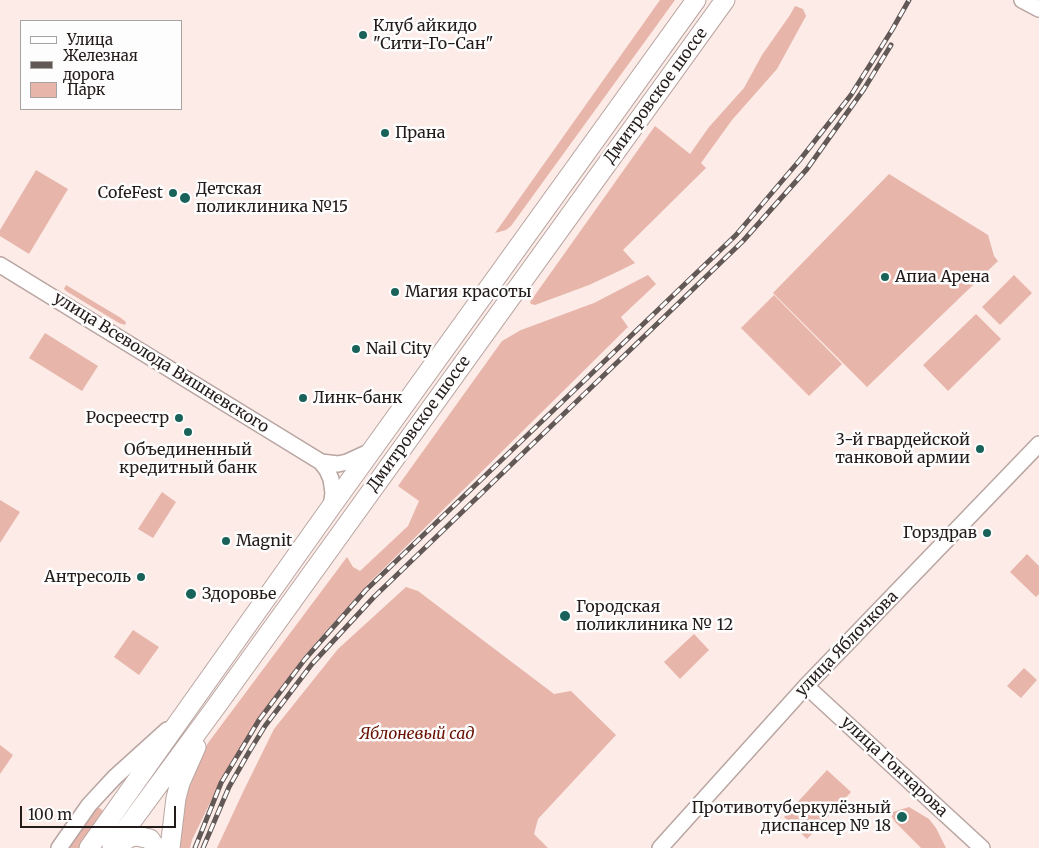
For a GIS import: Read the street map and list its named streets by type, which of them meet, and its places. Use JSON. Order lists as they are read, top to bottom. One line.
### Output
{"streets":{"main road":["Дмитровское шоссе"],"street":["улица Всеволода Вишневского","улица Яблочкова","улица Гончарова"]},"crossings":[["улица Яблочкова","улица Гончарова"]],"parks":["Яблоневый сад"],"places":["Клуб айкидо \"Сити-Го-Сан\"","Прана","CofeFest","Детская поликлиника №15","Апиа Арена","Магия красоты","Nail City","Линк-банк","Росреестр","Объединенный кредитный банк","3-й гвардейской танковой армии","Горздрав","Magnit","Антресоль","Здоровье","Городская поликлиника № 12","Противотуберкулёзный диспансер № 18"],"legend":["Улица","Железная дорога","Парк"],"scale_bar":"100 m"}
